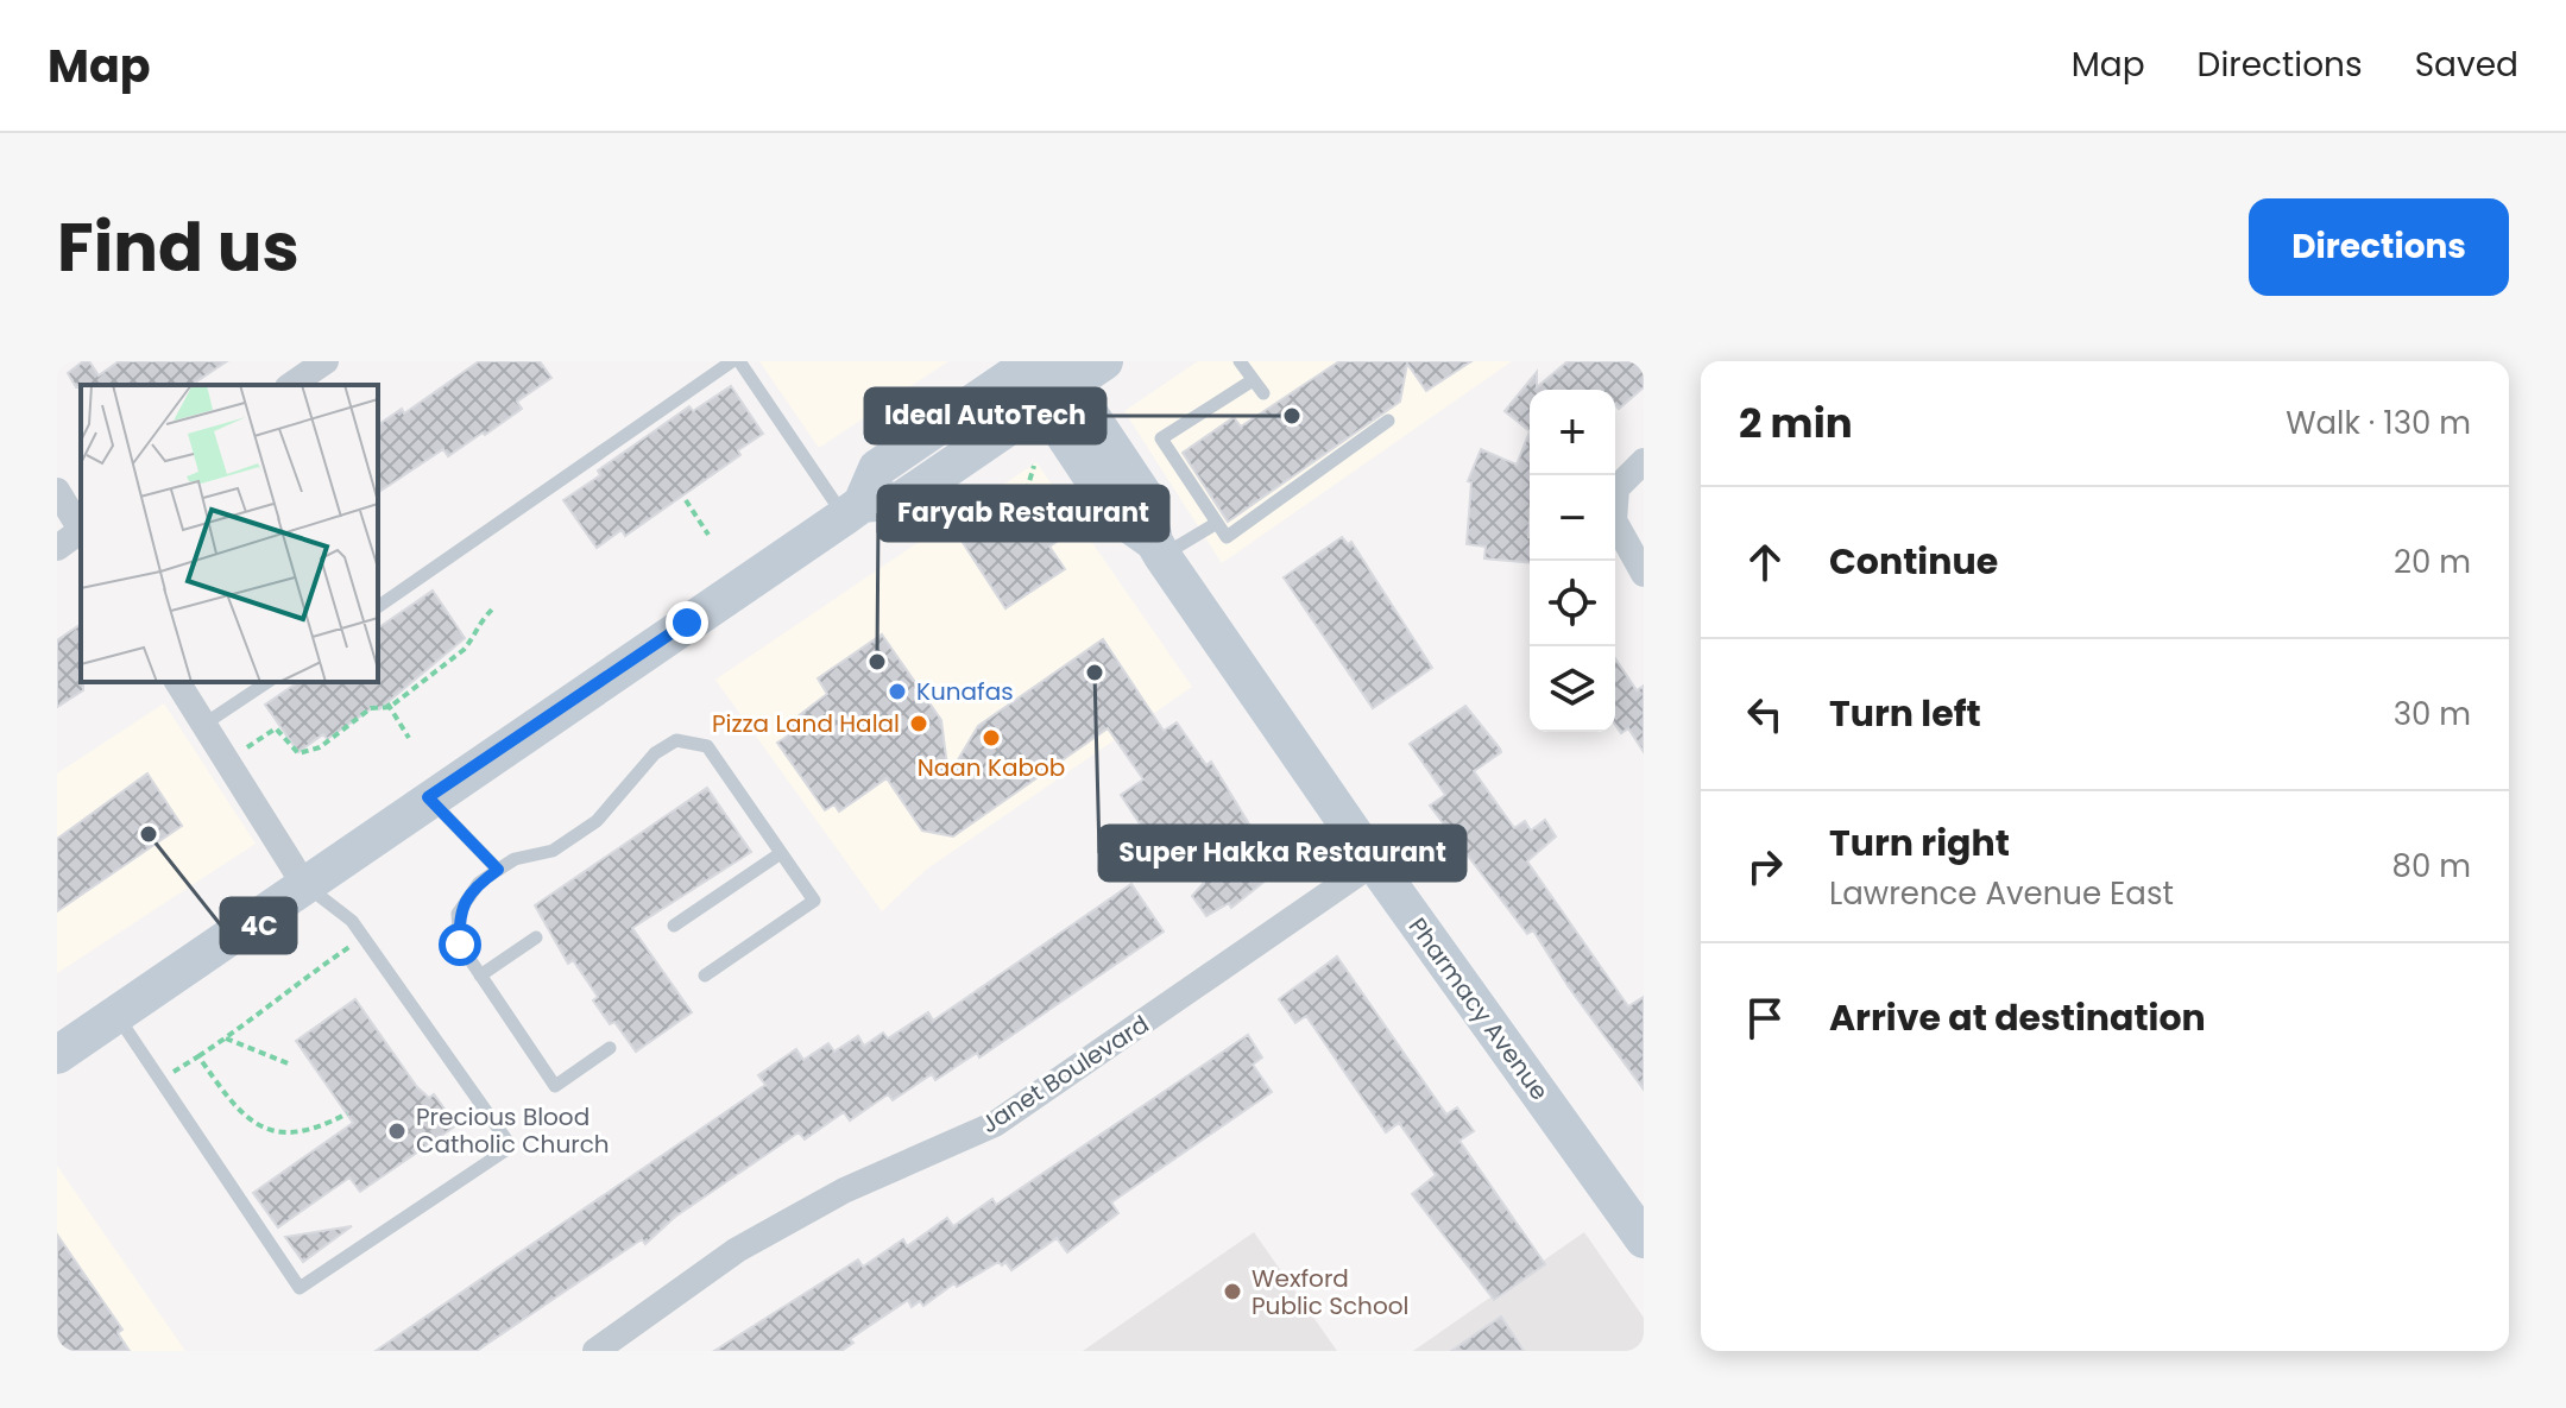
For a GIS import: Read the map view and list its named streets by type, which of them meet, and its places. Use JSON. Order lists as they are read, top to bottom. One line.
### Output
{"streets":{"main road":["Pharmacy Avenue"],"street":["Janet Boulevard"]},"crossings":[["Pharmacy Avenue","Janet Boulevard"]],"places":["Ideal AutoTech","Faryab Restaurant","Super Hakka Restaurant","Kunafas","Pizza Land Halal","Naan Kabob","4C","Precious Blood Catholic Church","Wexford Public School"],"page":{"header":"Map","nav":["Map","Directions","Saved"],"title":"Find us","buttons":"Directions","heading":["2 min","Walk · 130 m"],"map_buttons":["+","−"],"list":[["Continue","20 m"],["Turn left","30 m"],["Turn right","Lawrence Avenue East","80 m"],"Arrive at destination"]}}
